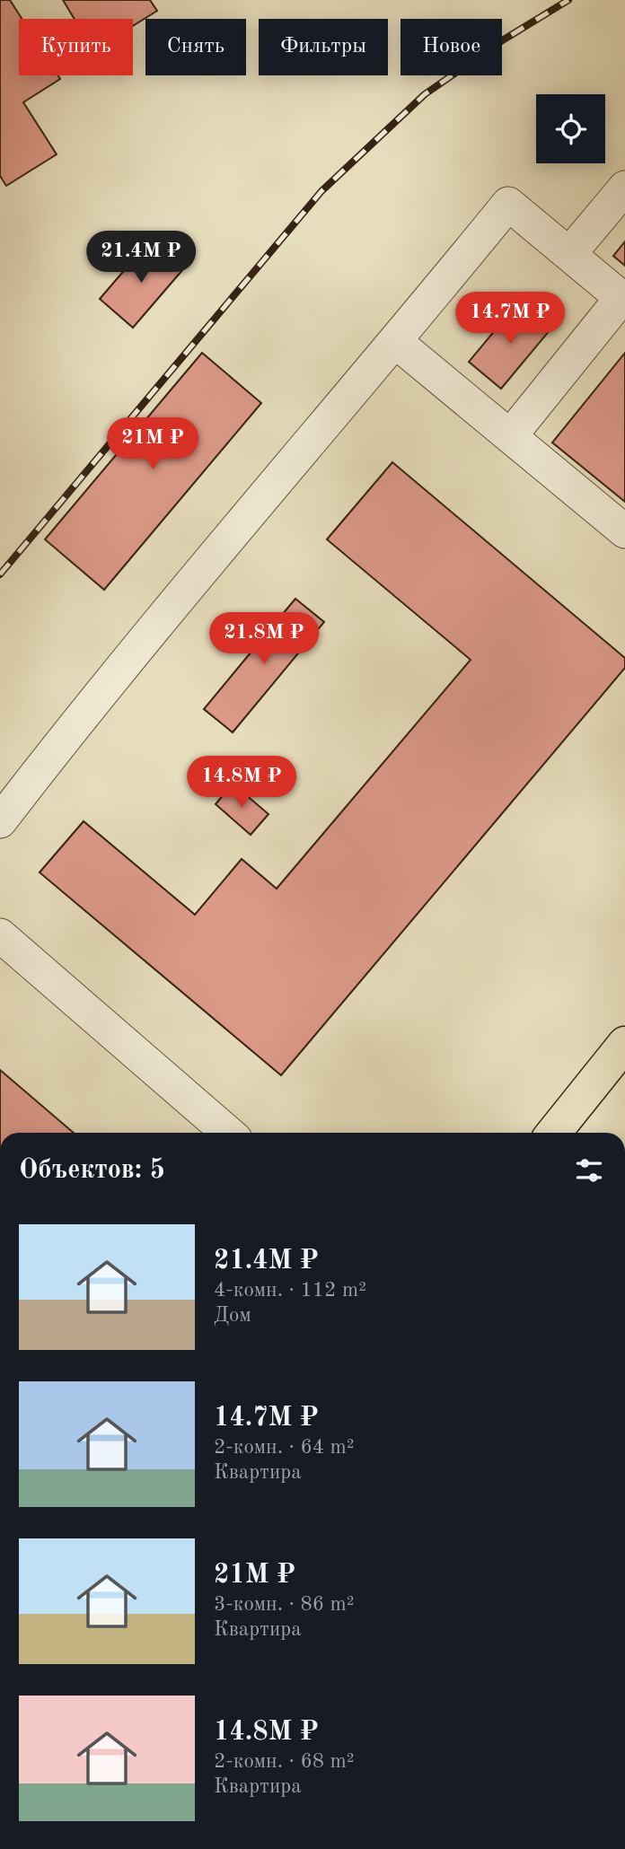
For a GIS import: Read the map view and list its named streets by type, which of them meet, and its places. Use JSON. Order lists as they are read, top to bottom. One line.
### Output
{"page":{"chip":["Купить","Снять","Фильтры","Новое"],"price":["21.4M ₽","14.7M ₽","21M ₽","21.8M ₽","14.8M ₽"],"heading":"Объектов: 5","list":[{"name":"21.4M ₽","note":"4-комн. · 112 m² · Дом"},{"name":"14.7M ₽","note":"2-комн. · 64 m² · Квартира"},{"name":"21M ₽","note":"3-комн. · 86 m² · Квартира"},{"name":"14.8M ₽","note":"2-комн. · 68 m² · Квартира"}]}}
